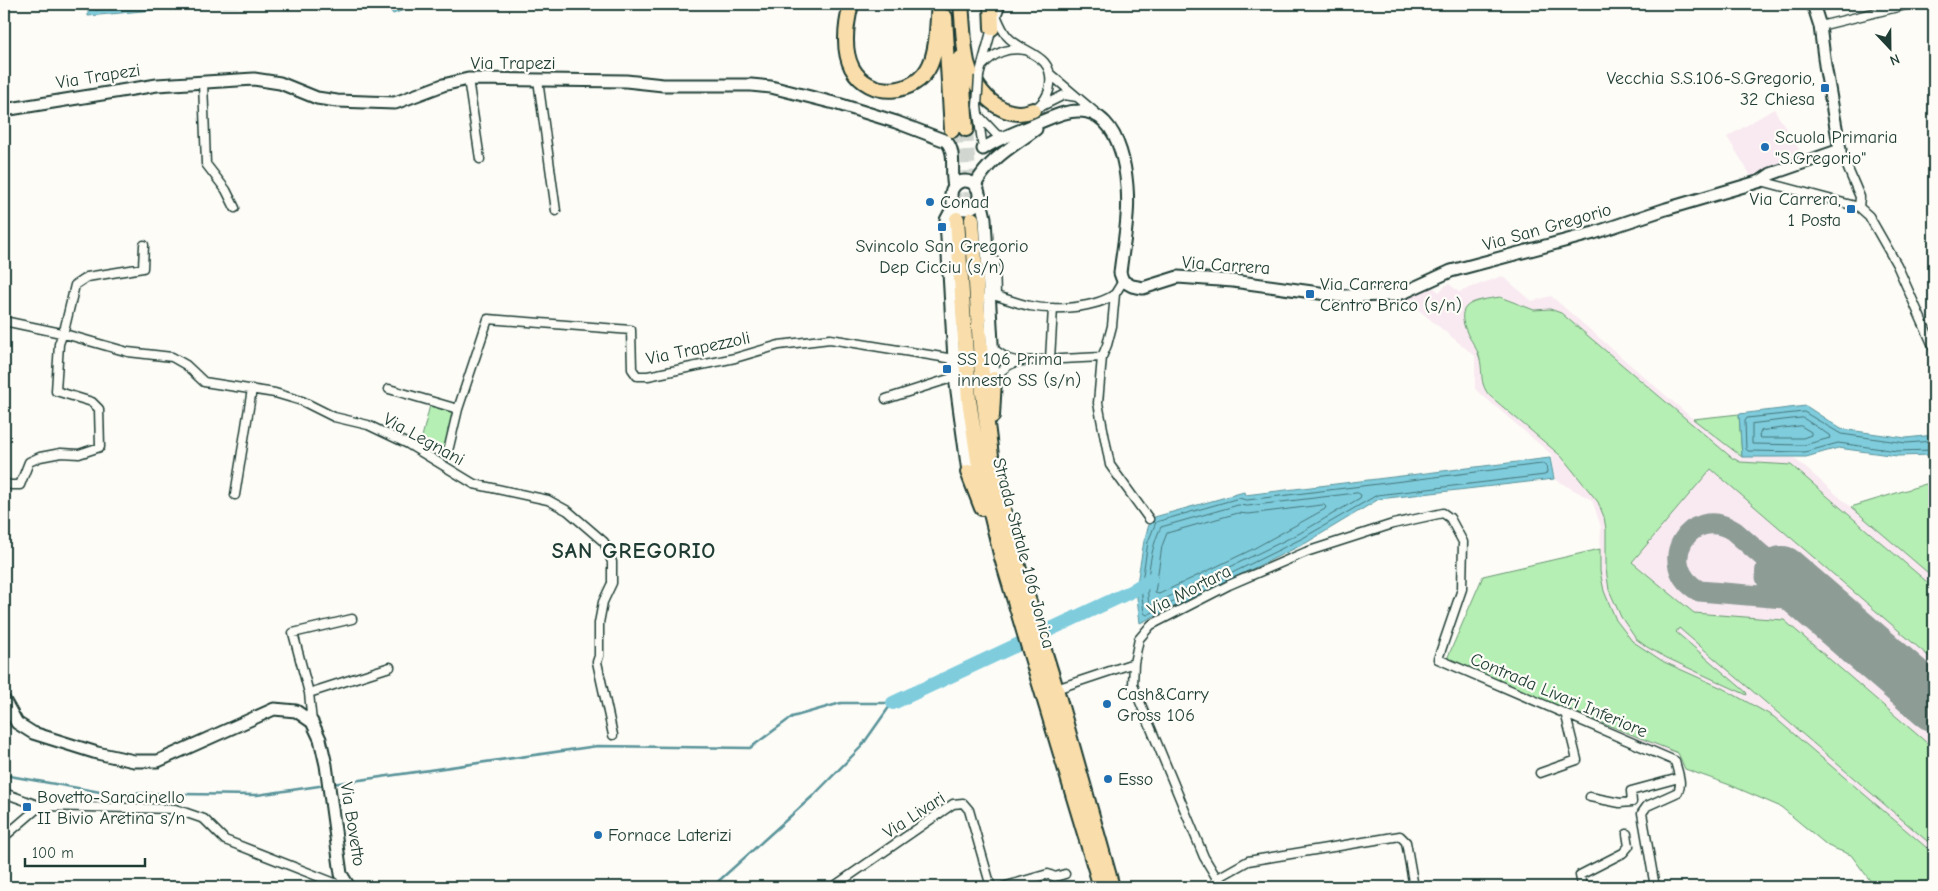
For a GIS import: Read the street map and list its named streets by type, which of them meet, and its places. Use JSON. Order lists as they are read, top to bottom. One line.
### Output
{"streets":{"highway":["Strada Statale 106 Jonica"],"street":["Via Trapezi","Via San Gregorio","Via Carrera","Via Trapezzoli","Via Legnani","Via Mortara","Contrada Livari Inferiore","Via Livari","Via Bovetto"]},"crossings":[["Via San Gregorio","Via Carrera"],["Via Mortara","Contrada Livari Inferiore"]],"districts":["SAN GREGORIO"],"places":{"transit":["Vecchia S.S.106-S.Gregorio, 32 Chiesa","Via Carrera, 1 Posta","Svincolo San Gregorio Dep Cicciu (s/n)","Via Carrera Centro Brico (s/n)","SS 106 Prima innesto SS (s/n)","Bovetto-Saracinello II Bivio Aretina s/n"],"other":["Scuola Primaria \"S.Gregorio\"","Conad","Cash&Carry Gross 106","Esso","Fornace Laterizi"]},"scale_bar":"100 m","north":"bottom"}
